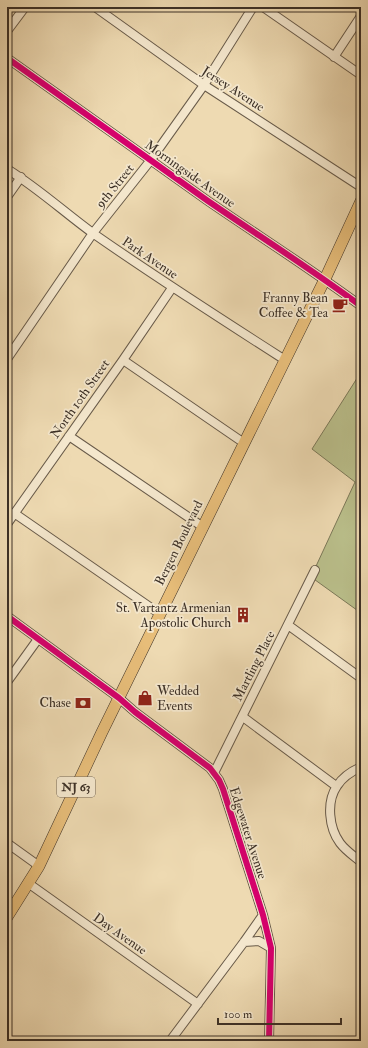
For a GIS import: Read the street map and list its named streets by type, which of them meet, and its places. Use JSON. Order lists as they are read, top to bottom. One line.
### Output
{"streets":{"main road":["Bergen Boulevard","NJ 63"],"street":["Jersey Avenue","Morningside Avenue","9th Street","Park Avenue","North 10th Street","Martling Place","Edgewater Avenue","Day Avenue"]},"crossings":[["Jersey Avenue","9th Street"],["Morningside Avenue","9th Street"],["Morningside Avenue","Bergen Boulevard"],["9th Street","Park Avenue"],["Park Avenue","North 10th Street"],["Park Avenue","Bergen Boulevard"],["Bergen Boulevard","Edgewater Avenue"],["Bergen Boulevard","Day Avenue"],["Martling Place","Edgewater Avenue"]],"places":{"cafe":["Franny Bean Coffee & Tea"],"building":["St. Vartantz Armenian Apostolic Church"],"shop":["Wedded Events"],"bank":["Chase"]},"scale_bar":"100 m"}
